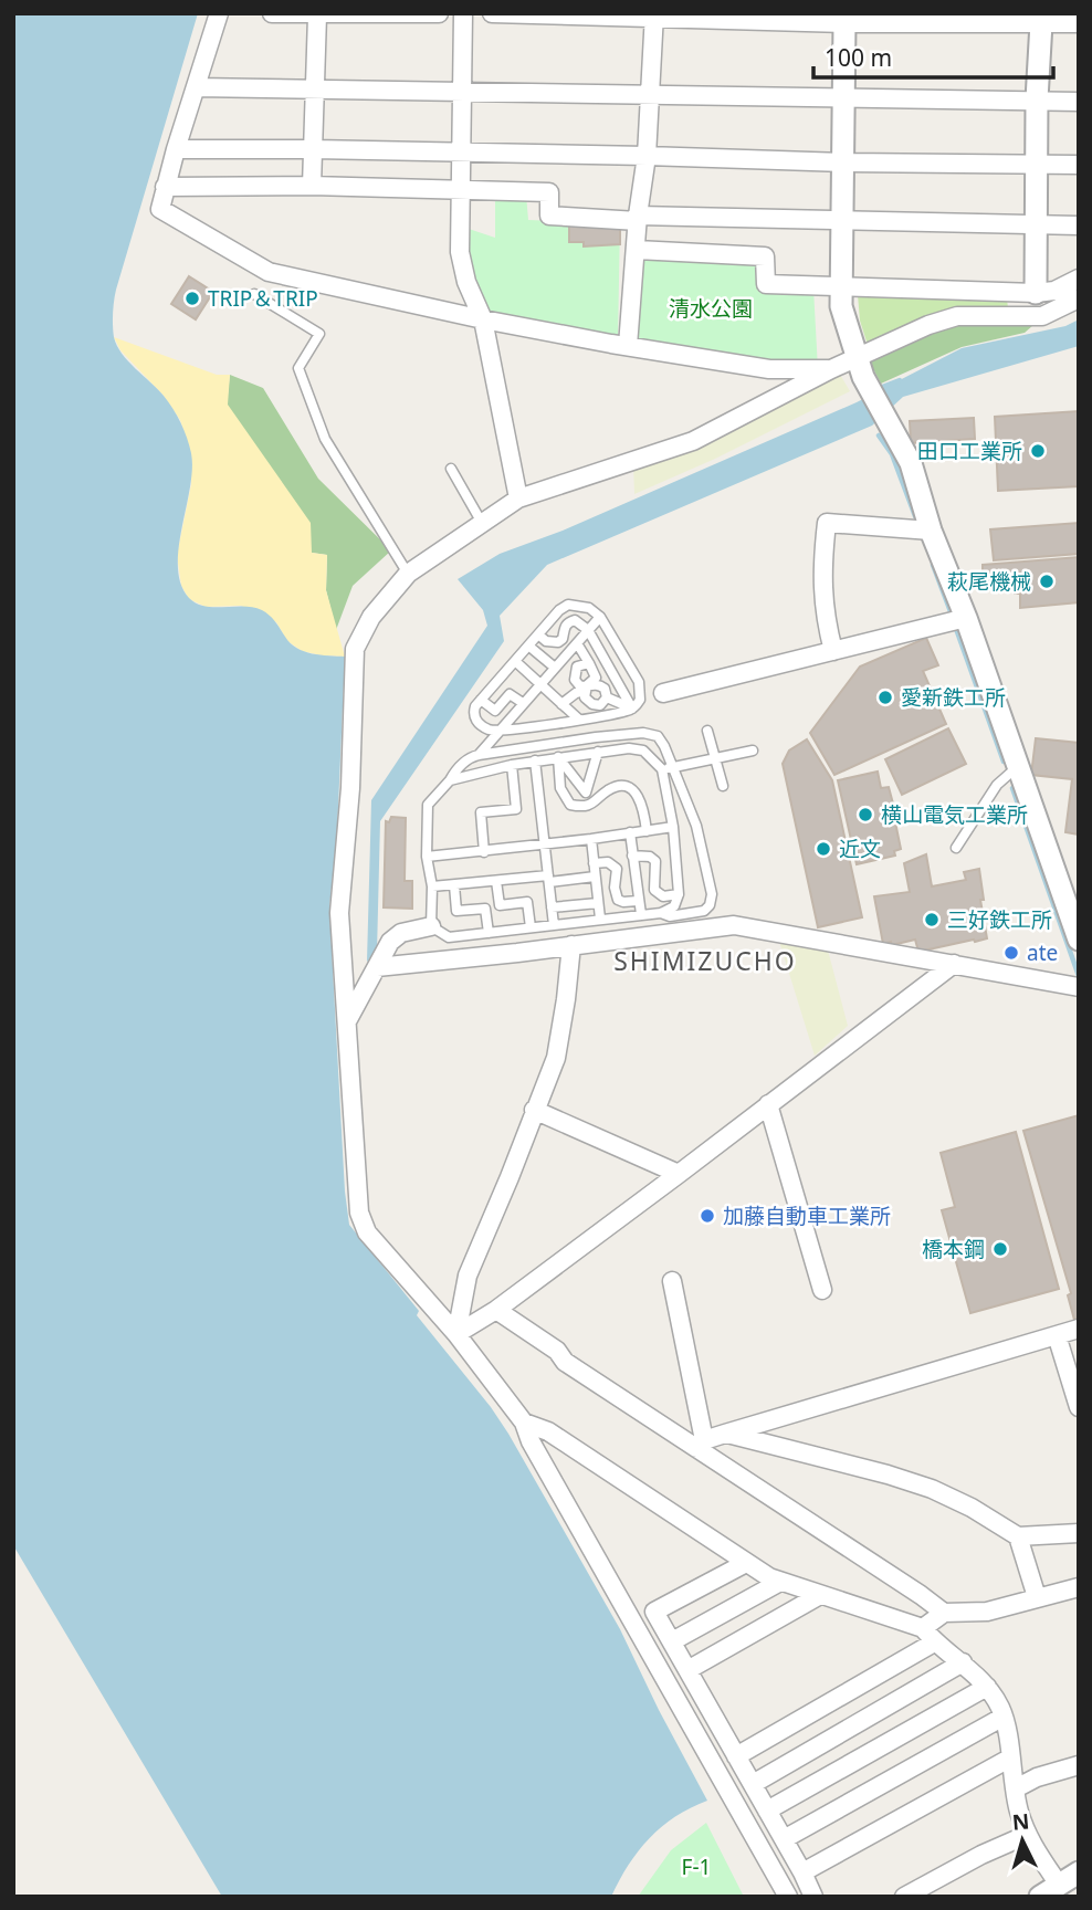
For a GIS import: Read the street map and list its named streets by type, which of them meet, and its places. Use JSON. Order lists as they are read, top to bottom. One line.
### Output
{"districts":["SHIMIZUCHO"],"parks":["清水公園","F-1"],"places":["TRIP＆TRIP","田口工業所","萩尾機械","愛新鉄工所","横山電気工業所","近文","三好鉄工所","ate","加藤自動車工業所","橋本鋼"],"scale_bar":"100 m","north":"top"}
